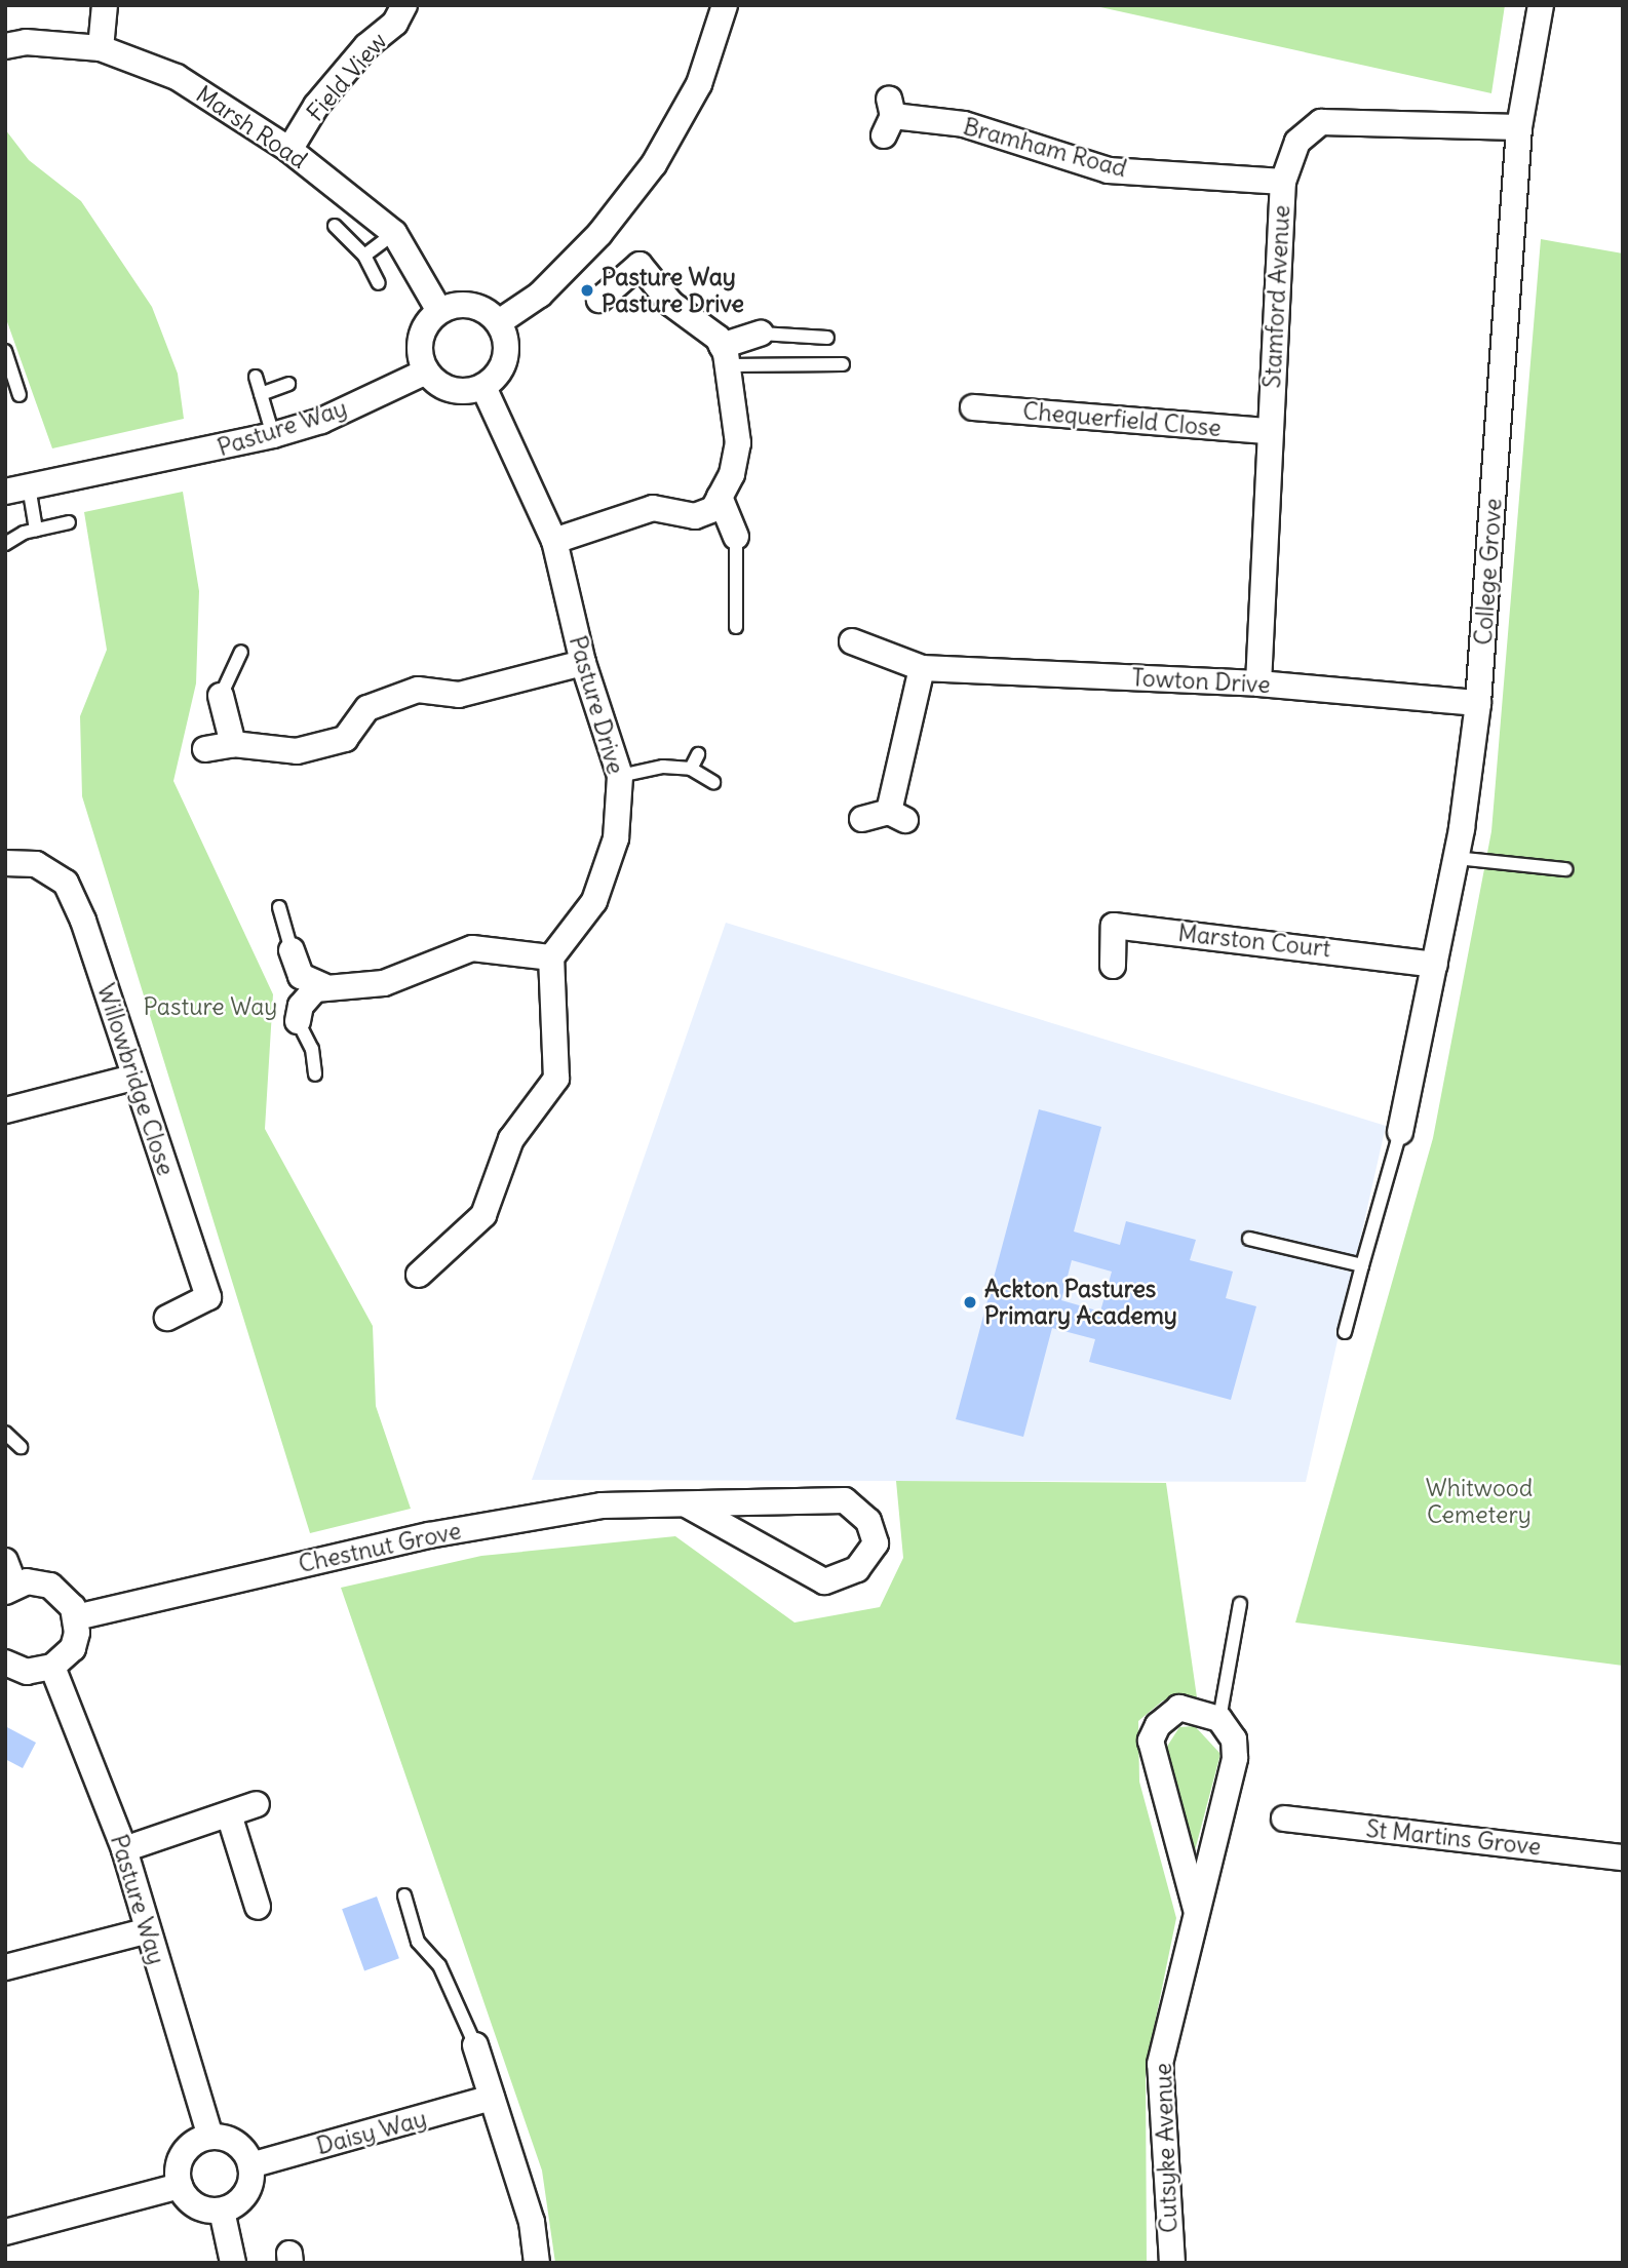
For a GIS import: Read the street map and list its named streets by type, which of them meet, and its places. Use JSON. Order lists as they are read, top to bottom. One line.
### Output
{"streets":{"street":["Field View","Marsh Road","Bramham Road","Stamford Avenue","Chequerfield Close","Pasture Way","College Grove","Towton Drive","Pasture Drive","Marston Court","Willowbridge Close","Chestnut Grove","St Martins Grove","Daisy Way","Cutsyke Avenue"]},"crossings":[["Field View","Marsh Road"],["Marsh Road","Pasture Way"],["Marsh Road","Pasture Drive"],["Bramham Road","Stamford Avenue"],["Stamford Avenue","Chequerfield Close"],["Stamford Avenue","College Grove"],["Stamford Avenue","Towton Drive"],["Pasture Way","Pasture Drive"],["Pasture Way","Daisy Way"],["College Grove","Towton Drive"],["College Grove","Marston Court"]],"parks":["Pasture Way","Whitwood Cemetery"],"places":["Pasture Way Pasture Drive","Ackton Pastures Primary Academy"]}
